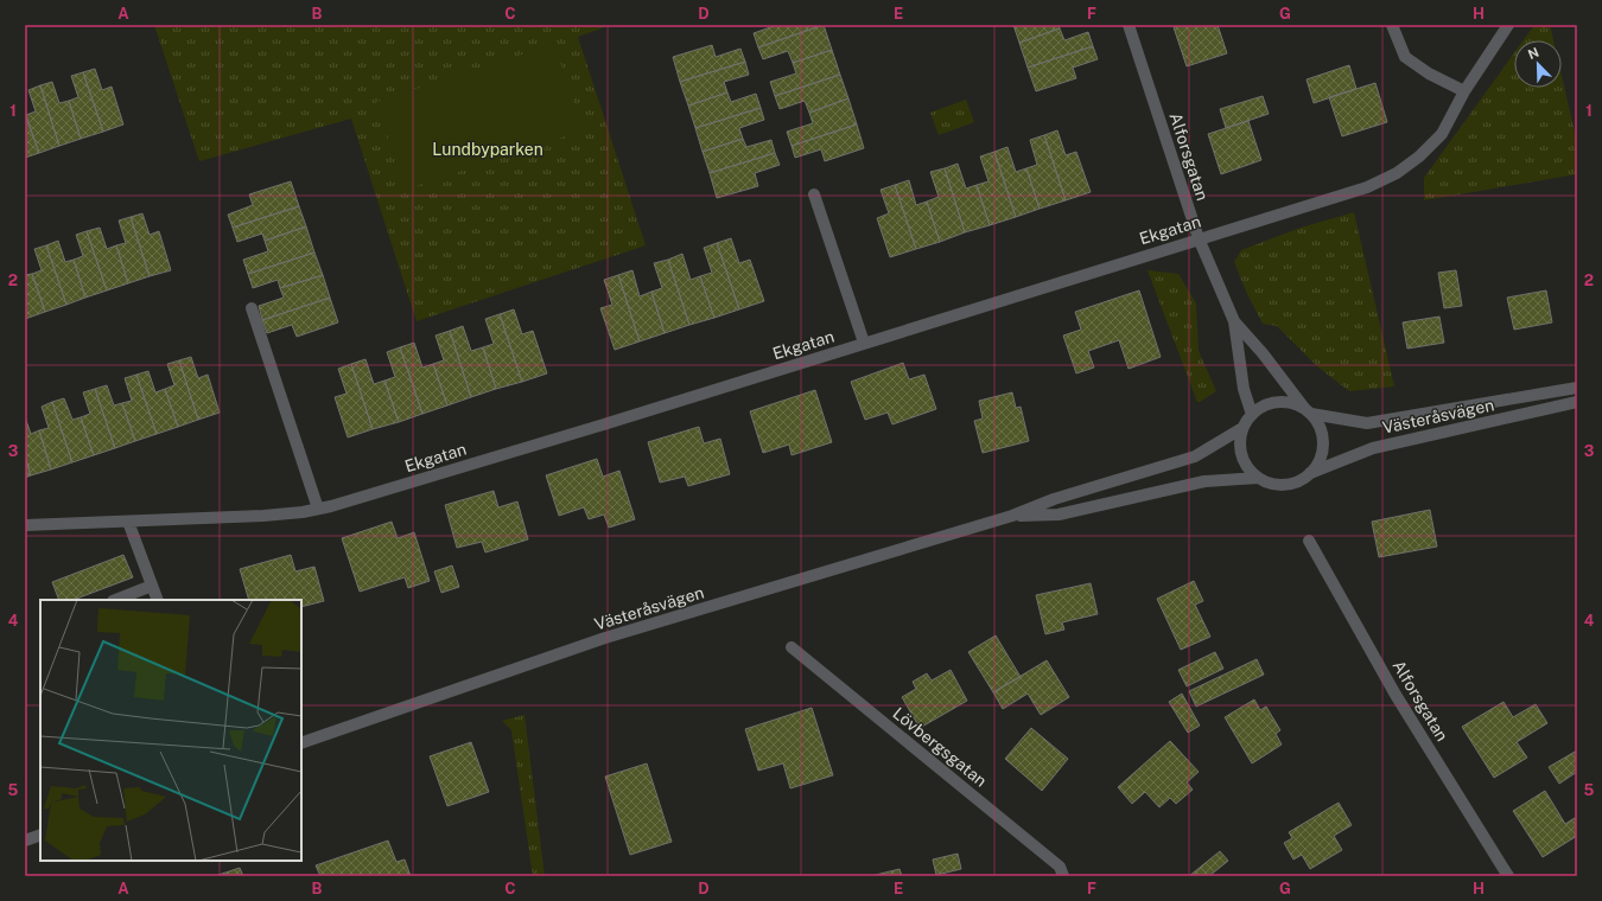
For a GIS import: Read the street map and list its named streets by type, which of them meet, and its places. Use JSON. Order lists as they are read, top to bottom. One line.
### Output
{"streets":{"street":["Alforsgatan","Ekgatan","Västeråsvägen","Lövbergsgatan"]},"crossings":[["Alforsgatan","Ekgatan"],["Alforsgatan","Västeråsvägen"]],"parks":["Lundbyparken"],"north":"top left","grid":{"columns":["A","B","C","D","E","F","G","H"],"rows":["1","2","3","4","5"]}}
